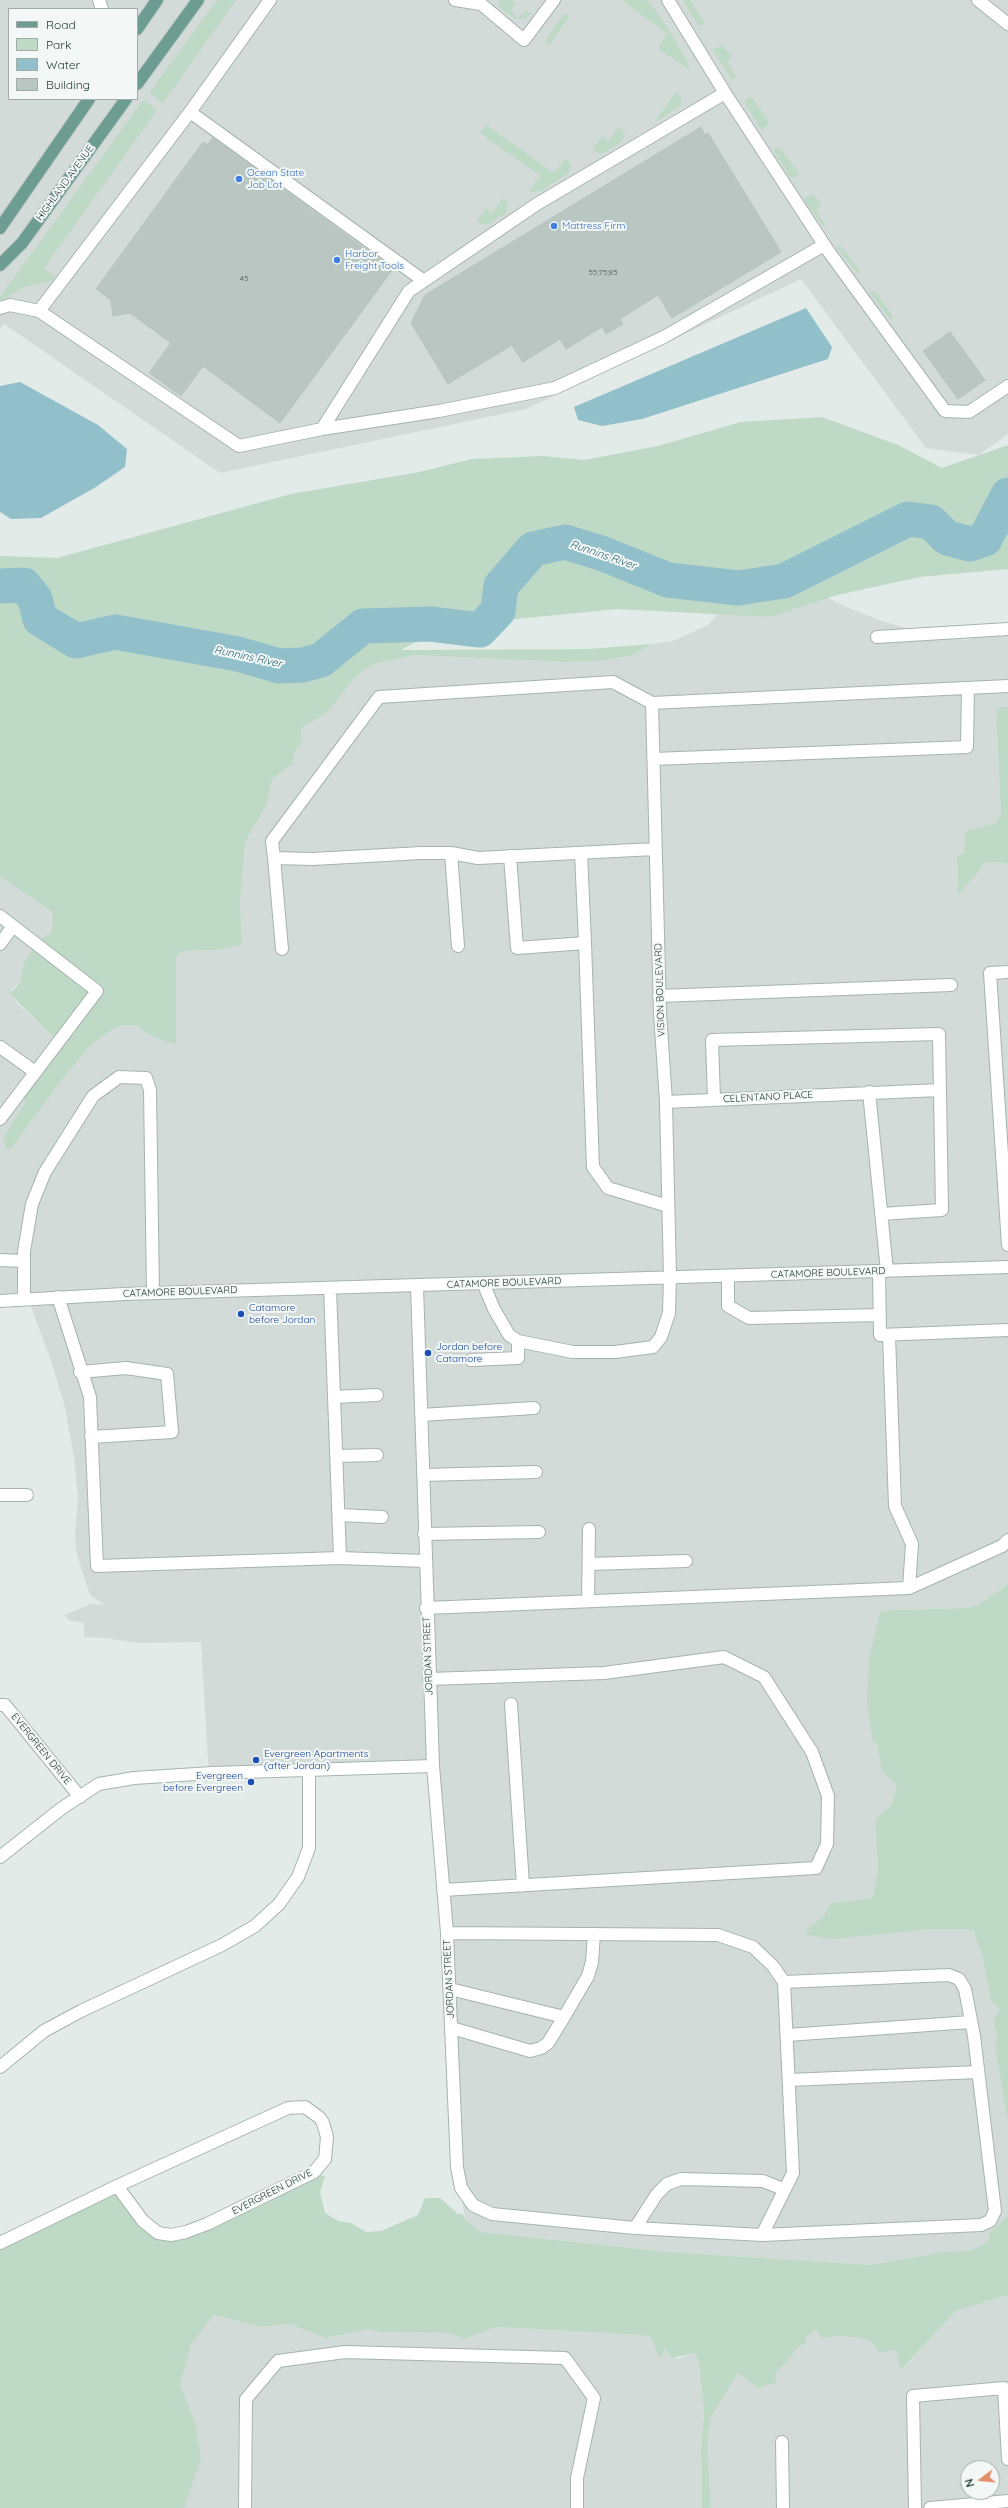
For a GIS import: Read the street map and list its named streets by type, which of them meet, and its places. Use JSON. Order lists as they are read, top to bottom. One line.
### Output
{"streets":{"main road":["HIGHLAND AVENUE"],"street":["VISION BOULEVARD","CELENTANO PLACE","CATAMORE BOULEVARD","JORDAN STREET","EVERGREEN DRIVE"]},"crossings":[["VISION BOULEVARD","CELENTANO PLACE"],["VISION BOULEVARD","CATAMORE BOULEVARD"],["CATAMORE BOULEVARD","JORDAN STREET"]],"water":["Runnins River"],"places":["Ocean State Job Lot","Mattress Firm","Harbor Freight Tools","Catamore before Jordan","Jordan before Catamore","Evergreen Apartments (after Jordan)","Evergreen before Evergreen"],"house_numbers":["55;75;85","45"],"legend":["Road","Park","Water","Building"],"north":"left"}
